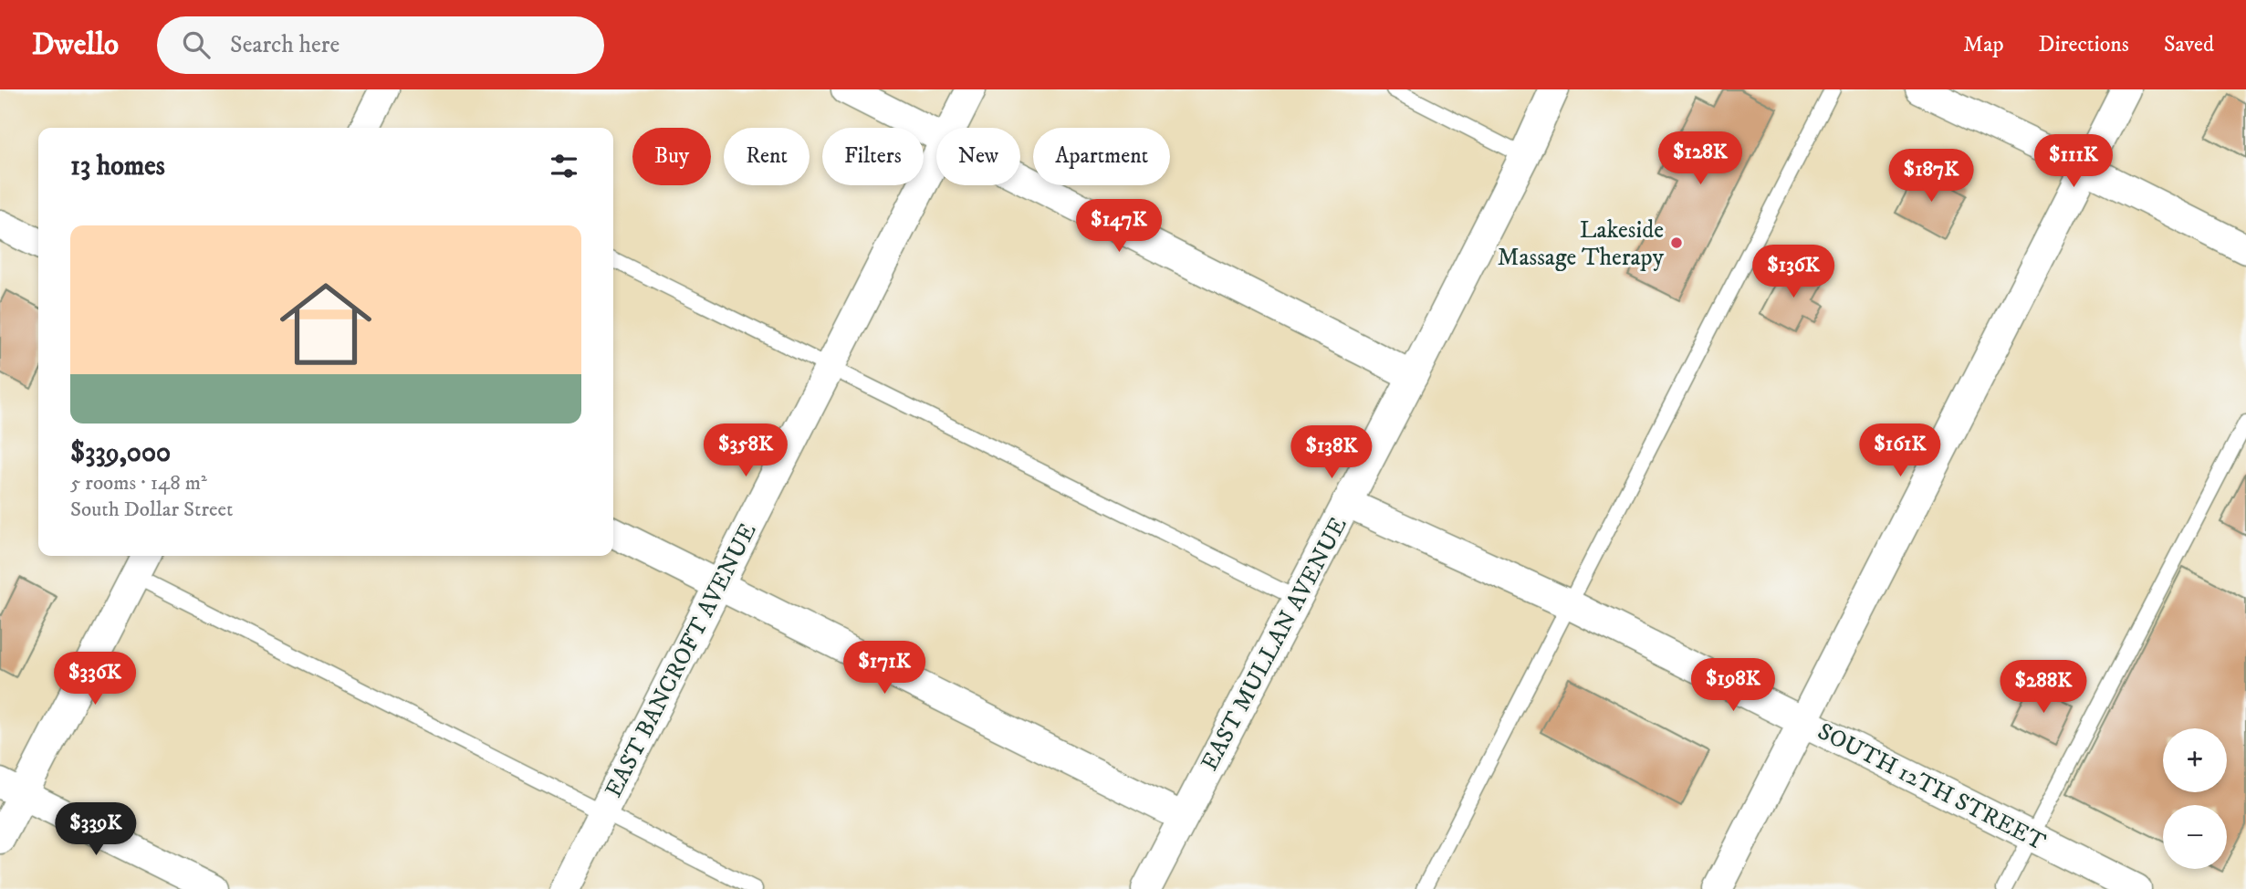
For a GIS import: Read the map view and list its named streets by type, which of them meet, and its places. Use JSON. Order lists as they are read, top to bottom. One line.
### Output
{"streets":{"street":["EAST MULLAN AVENUE","EAST BANCROFT AVENUE","SOUTH 12TH STREET"]},"crossings":[["EAST MULLAN AVENUE","SOUTH 12TH STREET"]],"places":["Lakeside Massage Therapy"],"page":{"header":"Dwello","search":"Search here","nav":["Map","Directions","Saved"],"chip":["Buy","Rent","Filters","New","Apartment"],"heading":"13 homes","price":["$128K","$111K","$187K","$147K","$136K","$358K","$161K","$138K","$171K","$336K","$198K","$288K","$339K"],"list":[{"name":"$339,000","note":"5 rooms · 148 m² · South Dollar Street"}],"map_buttons":["+","−"]}}
